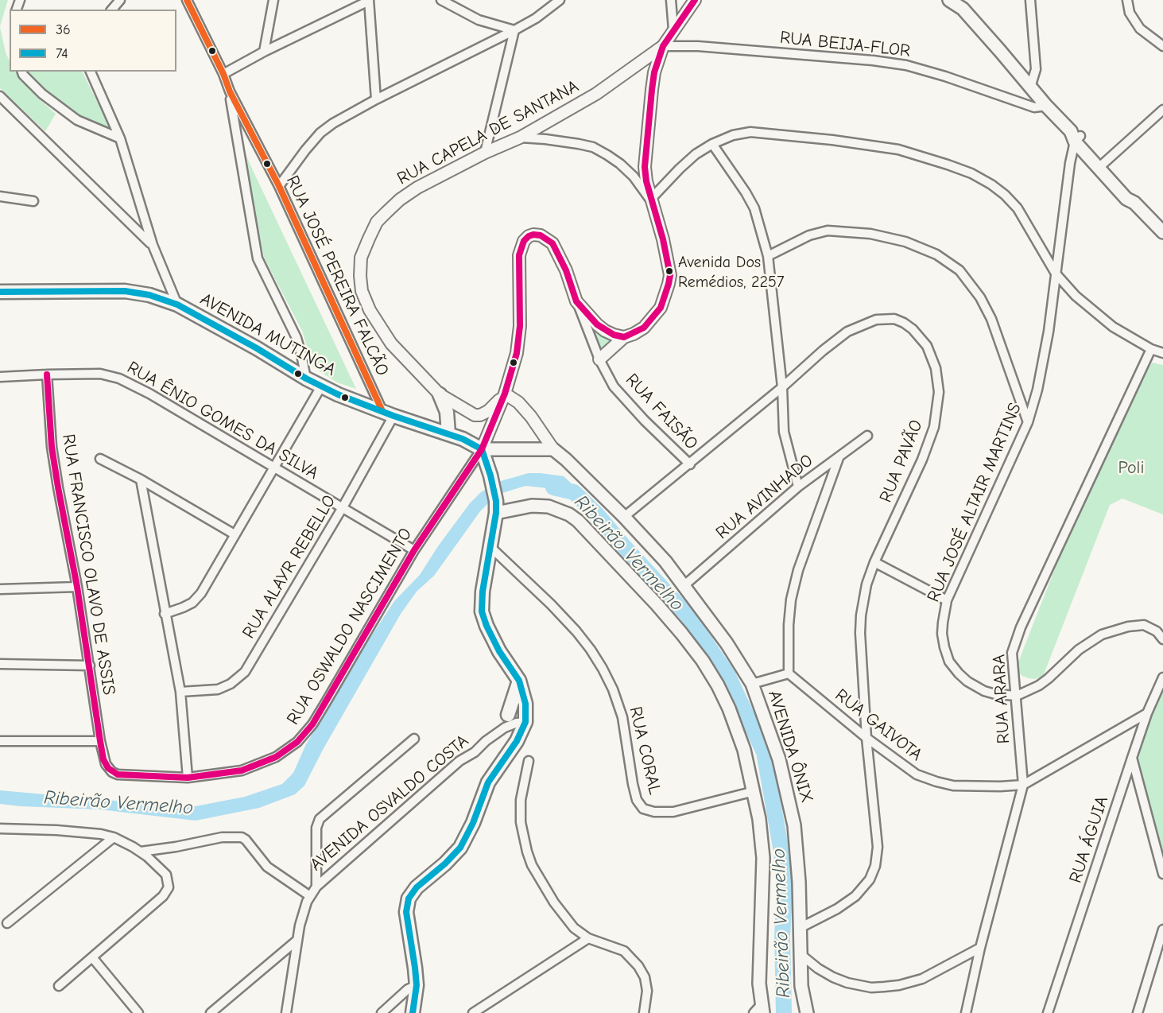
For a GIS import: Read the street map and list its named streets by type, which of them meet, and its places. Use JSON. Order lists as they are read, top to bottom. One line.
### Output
{"streets":{"main road":["AVENIDA MUTINGA","AVENIDA ÔNIX"],"street":["RUA BEIJA-FLOR","RUA CAPELA DE SANTANA","RUA JOSÉ PEREIRA FALCÃO","RUA FAISÃO","RUA ÊNIO GOMES DA SILVA","RUA PAVÃO","RUA AVINHADO","RUA JOSÉ ALTAIR MARTINS","RUA FRANCISCO OLAVO DE ASSIS","RUA ALAYR REBELLO","RUA OSWALDO NASCIMENTO","RUA ARARA","RUA GAIVOTA","RUA CORAL","AVENIDA OSVALDO COSTA","RUA ÁGUIA"]},"crossings":[["RUA BEIJA-FLOR","RUA CAPELA DE SANTANA"],["RUA CAPELA DE SANTANA","AVENIDA ÔNIX"],["RUA JOSÉ PEREIRA FALCÃO","AVENIDA MUTINGA"],["RUA JOSÉ PEREIRA FALCÃO","RUA ALAYR REBELLO"],["AVENIDA MUTINGA","RUA ALAYR REBELLO"],["AVENIDA MUTINGA","RUA OSWALDO NASCIMENTO"],["RUA FAISÃO","RUA PAVÃO"],["RUA ÊNIO GOMES DA SILVA","RUA FRANCISCO OLAVO DE ASSIS"],["RUA ÊNIO GOMES DA SILVA","RUA ALAYR REBELLO"],["RUA ÊNIO GOMES DA SILVA","RUA OSWALDO NASCIMENTO"],["RUA PAVÃO","RUA GAIVOTA"],["RUA PAVÃO","AVENIDA ÔNIX"],["RUA AVINHADO","AVENIDA ÔNIX"],["RUA JOSÉ ALTAIR MARTINS","RUA ARARA"],["RUA FRANCISCO OLAVO DE ASSIS","RUA OSWALDO NASCIMENTO"],["RUA ARARA","RUA GAIVOTA"],["RUA GAIVOTA","RUA ÁGUIA"]],"water":["Ribeirão Vermelho"],"parks":["Poli"],"places":["Avenida Dos Remédios, 2257"],"lines":["transit line 36","transit line 74"],"legend":["36","74"]}
